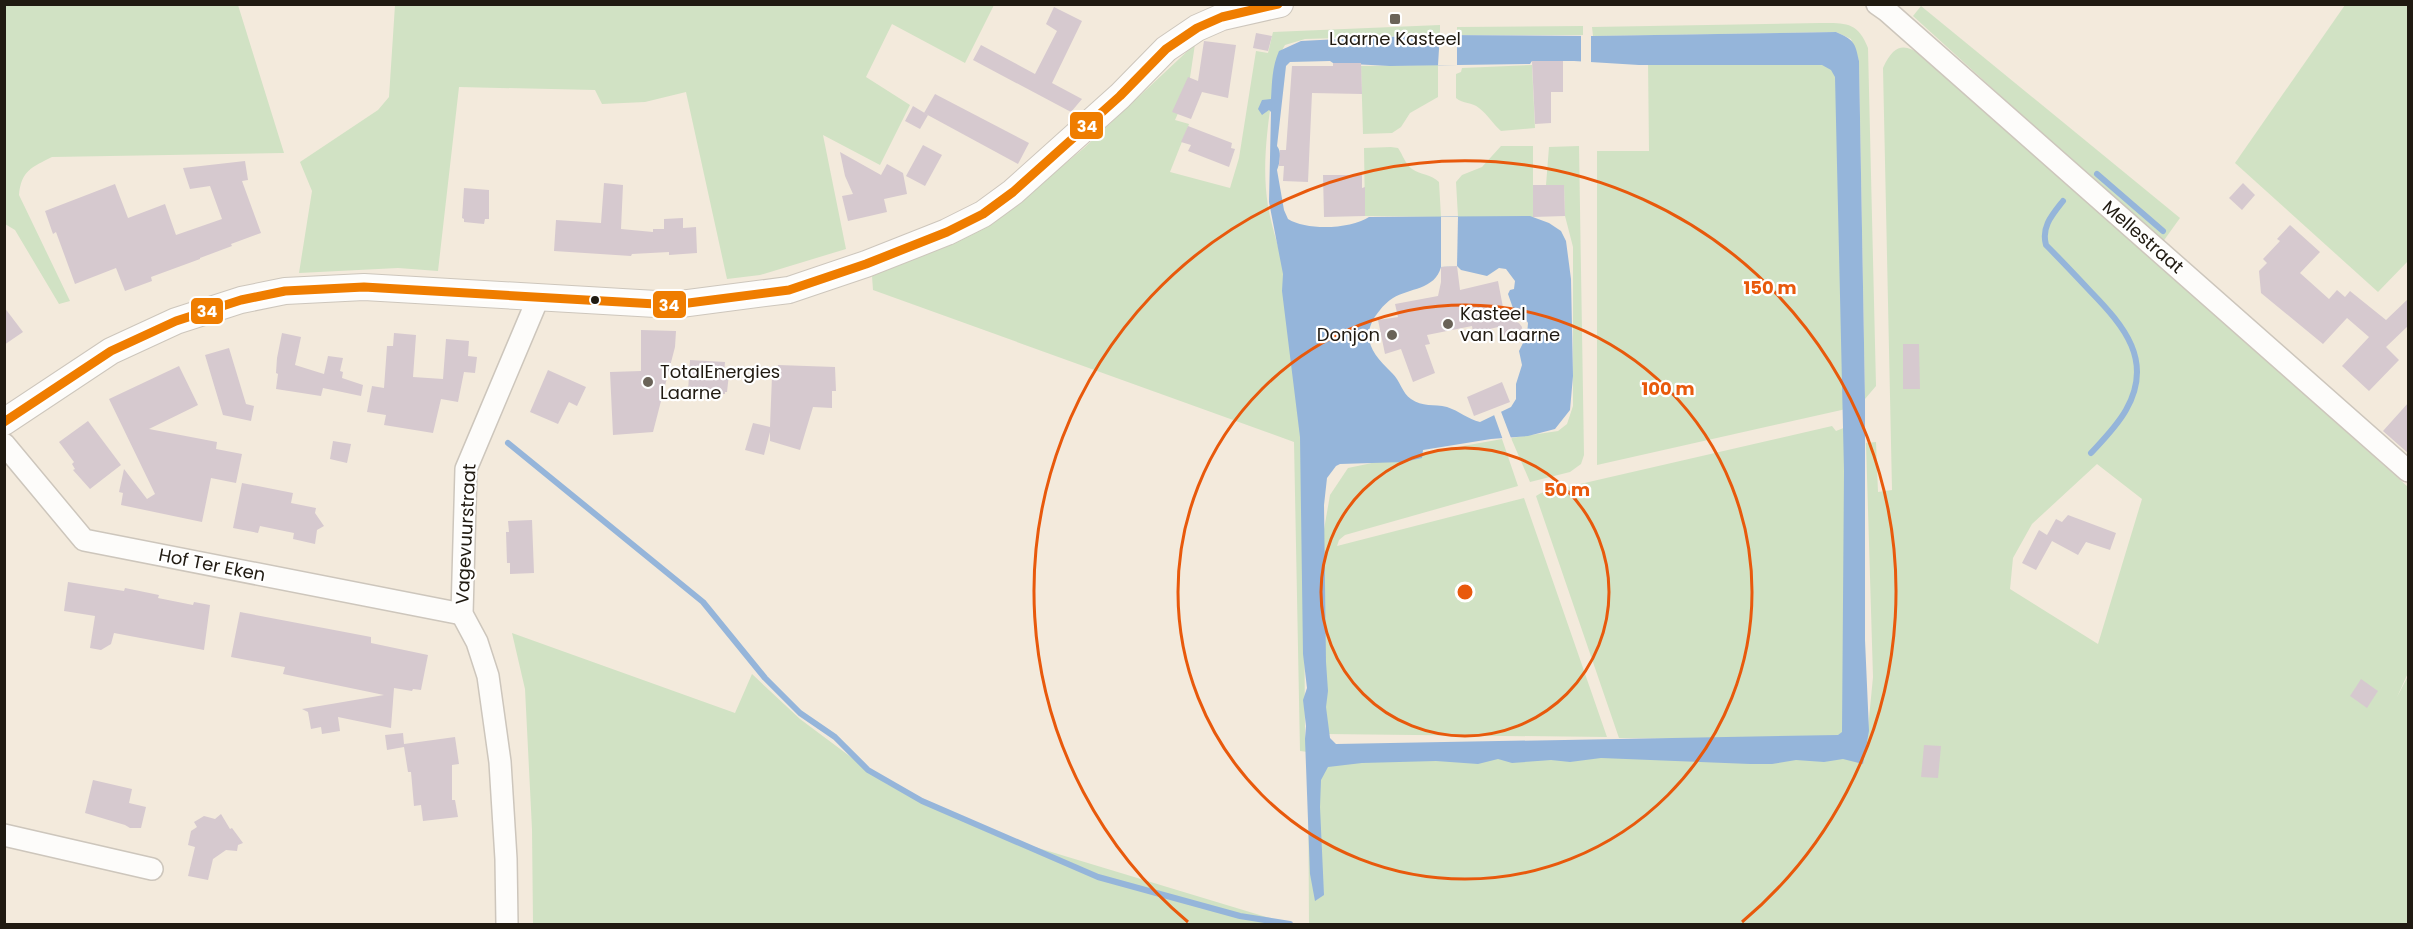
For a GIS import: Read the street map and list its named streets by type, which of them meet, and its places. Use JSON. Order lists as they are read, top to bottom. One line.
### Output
{"streets":{"street":["Mellestraat","Vagevuurstraat","Hof Ter Eken"]},"crossings":[["Vagevuurstraat","Hof Ter Eken"]],"places":{"transit":["Laarne Kasteel"],"other":["Kasteel van Laarne","Donjon","TotalEnergies Laarne"]},"lines":["transit line 34"],"rings":["150 m","100 m","50 m"]}
